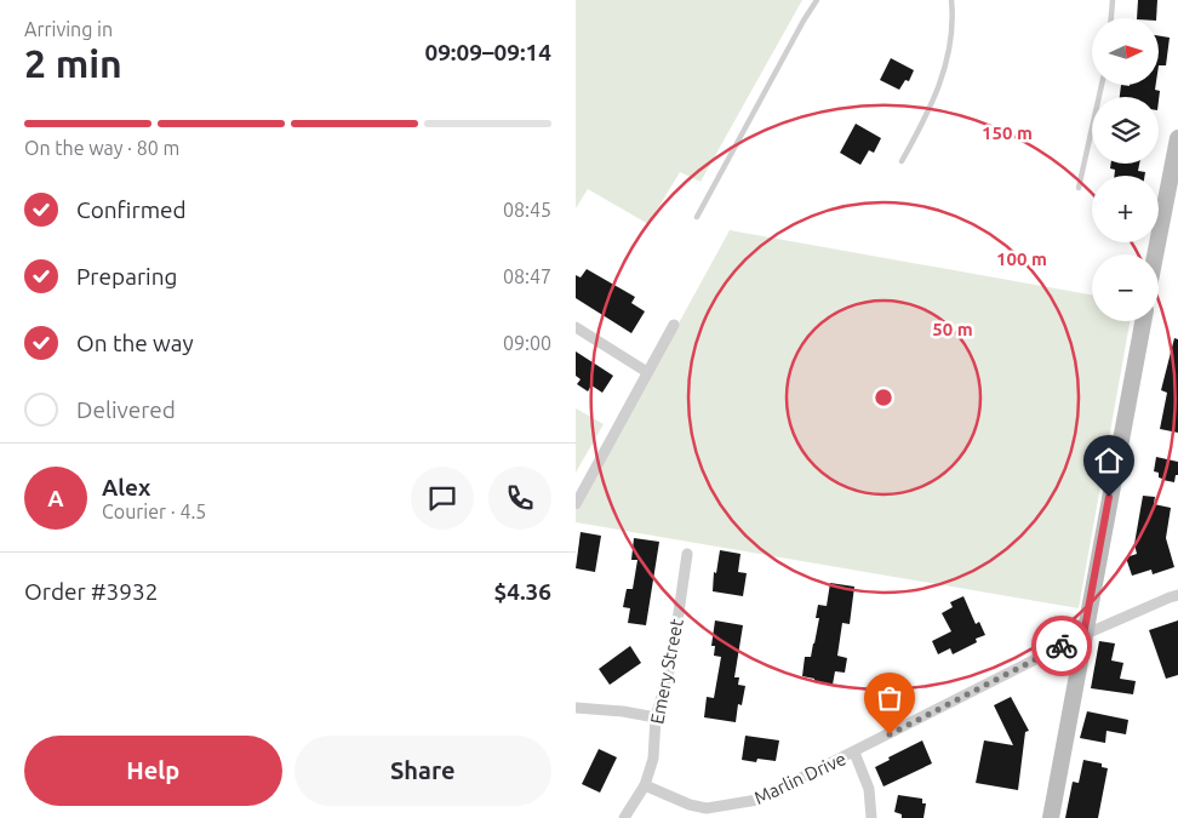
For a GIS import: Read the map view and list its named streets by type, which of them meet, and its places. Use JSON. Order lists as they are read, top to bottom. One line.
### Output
{"streets":{"street":["Emery Street","Marlin Drive"]},"crossings":[["Emery Street","Marlin Drive"]],"north":"right","page":{"heading":["2 min","Arriving in","09:09–09:14"],"panel":["Alex","Courier · 4.5","Order #3932","$4.36"],"map_buttons":["+","−"],"bar":"On the way · 80 m","list":[["Confirmed","08:45"],["Preparing","08:47"],["On the way","09:00"],"Delivered"],"round":"A","buttons":["Help","Share"]},"rings":["150 m","100 m","50 m"]}
